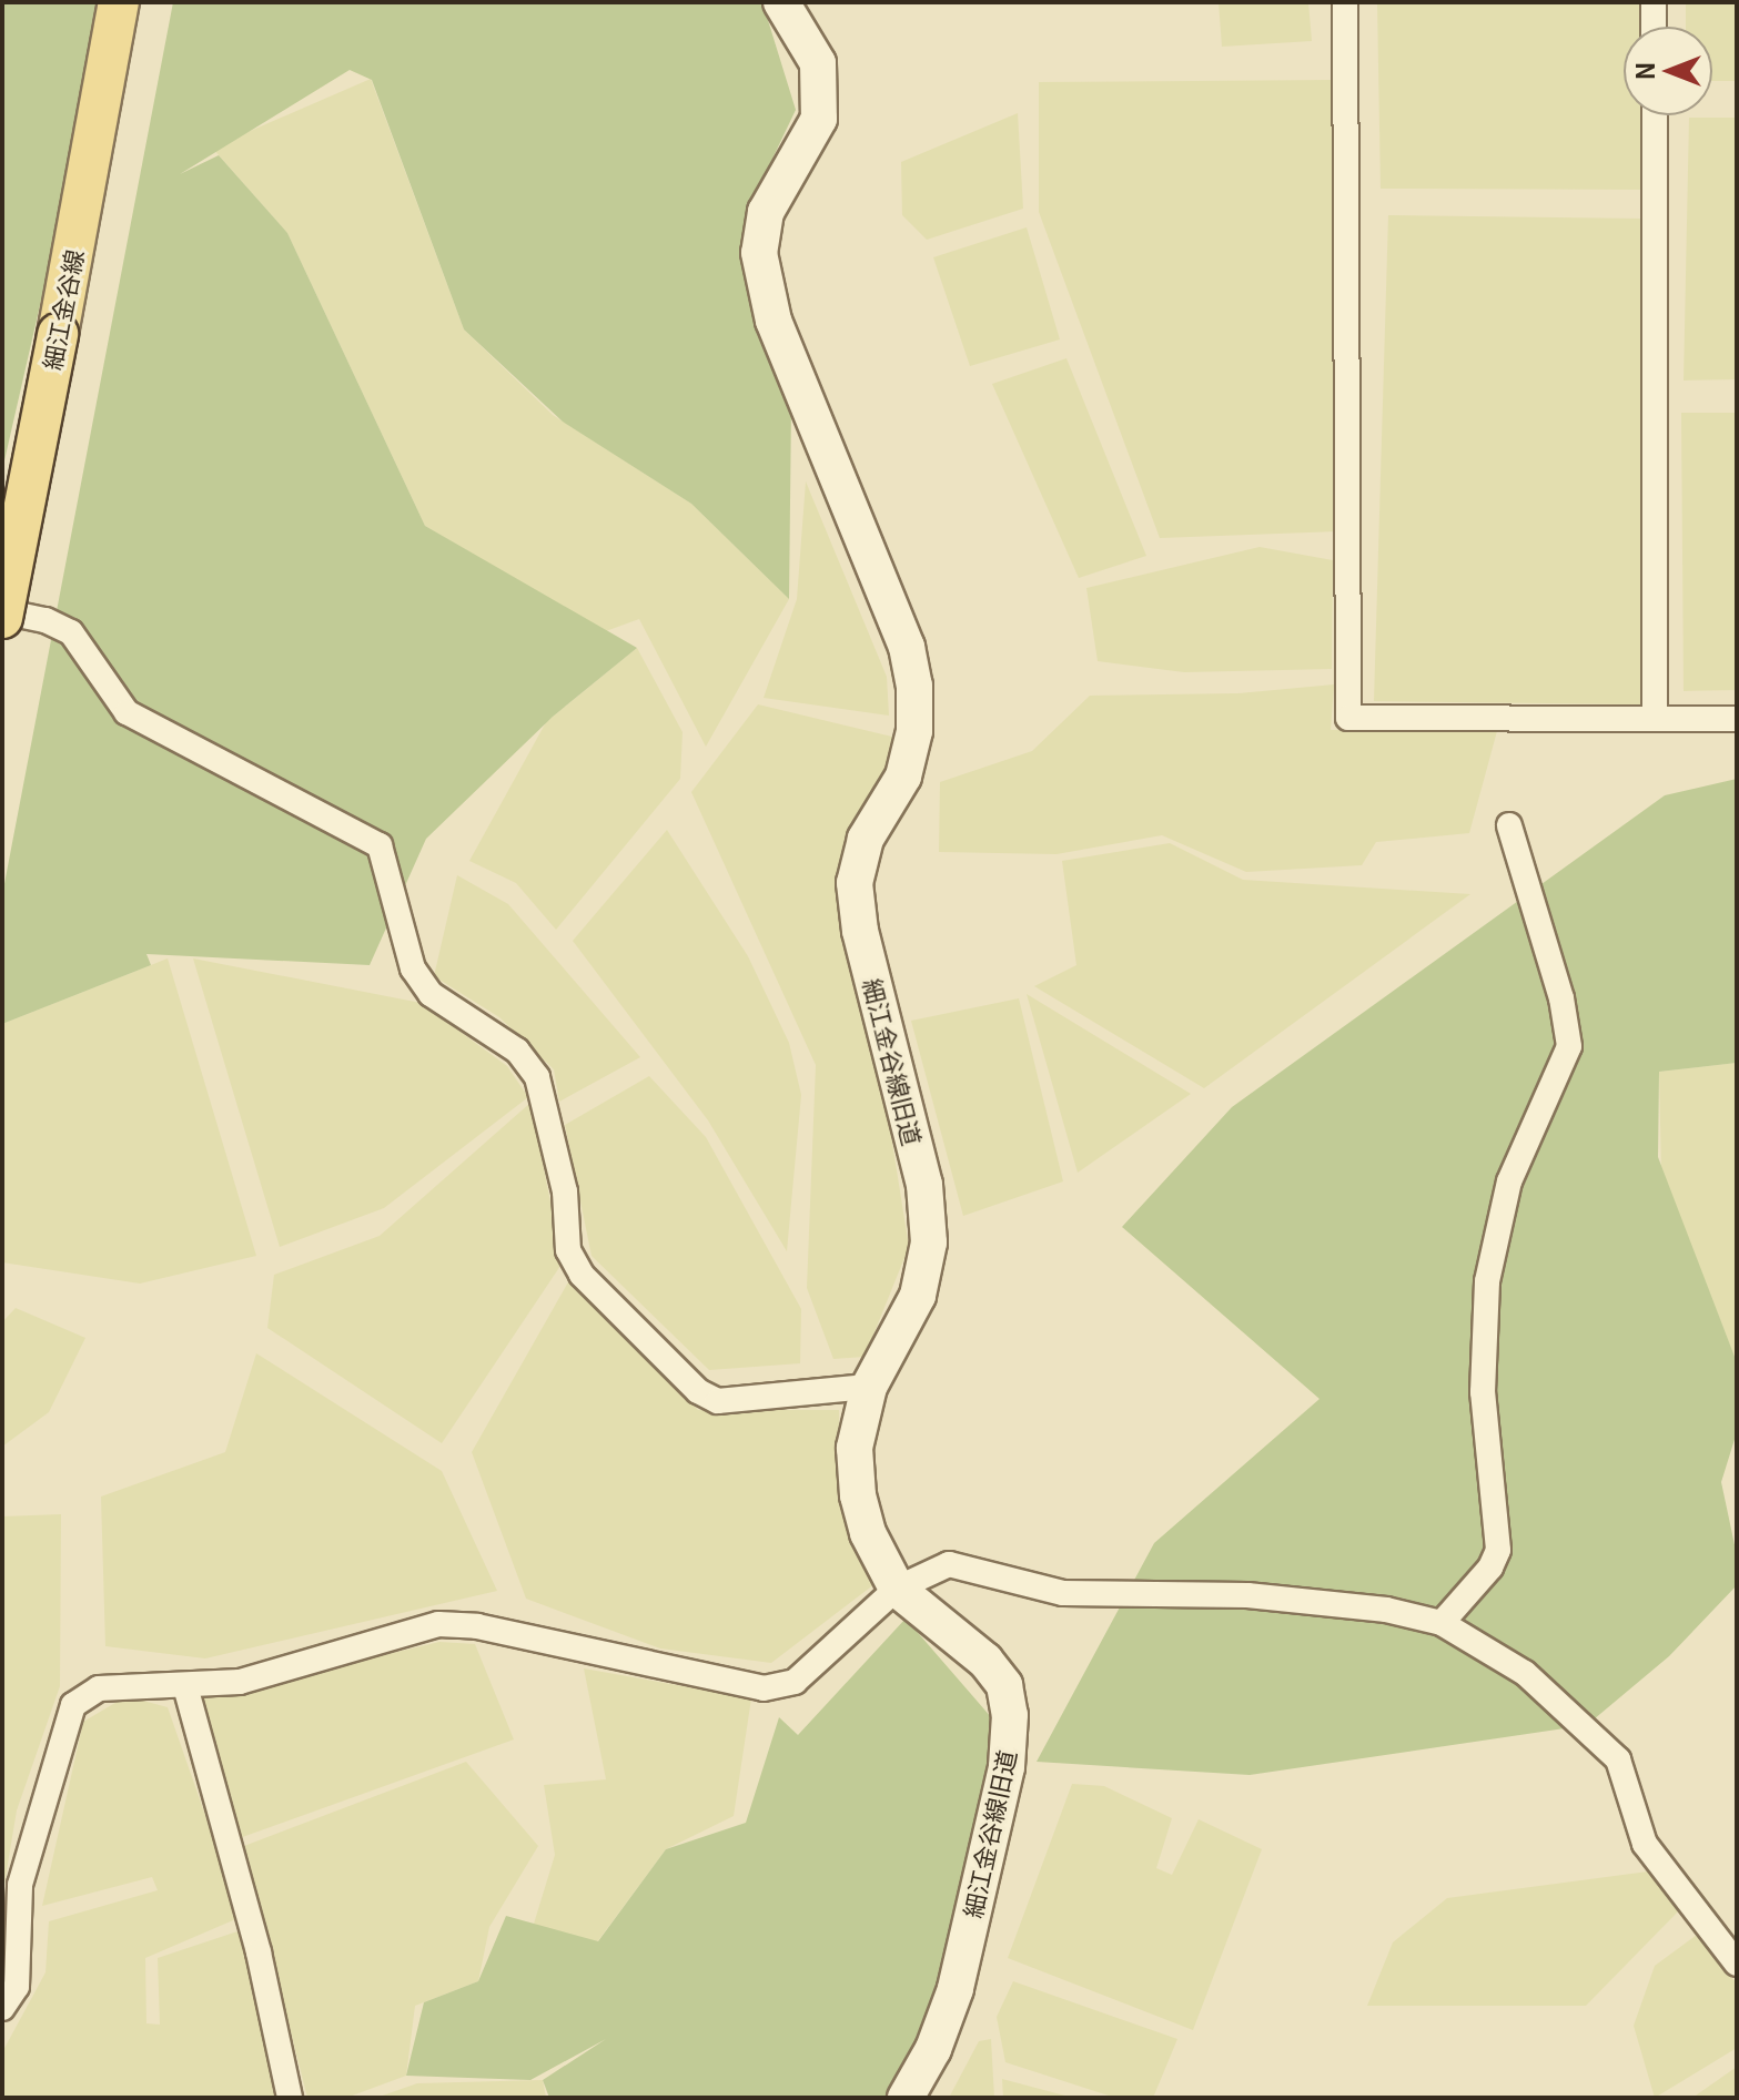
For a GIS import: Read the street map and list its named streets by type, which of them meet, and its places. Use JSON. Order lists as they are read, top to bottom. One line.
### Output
{"streets":{"main road":["細江金谷線"],"street":["細江金谷線旧道"]},"north":"left"}
